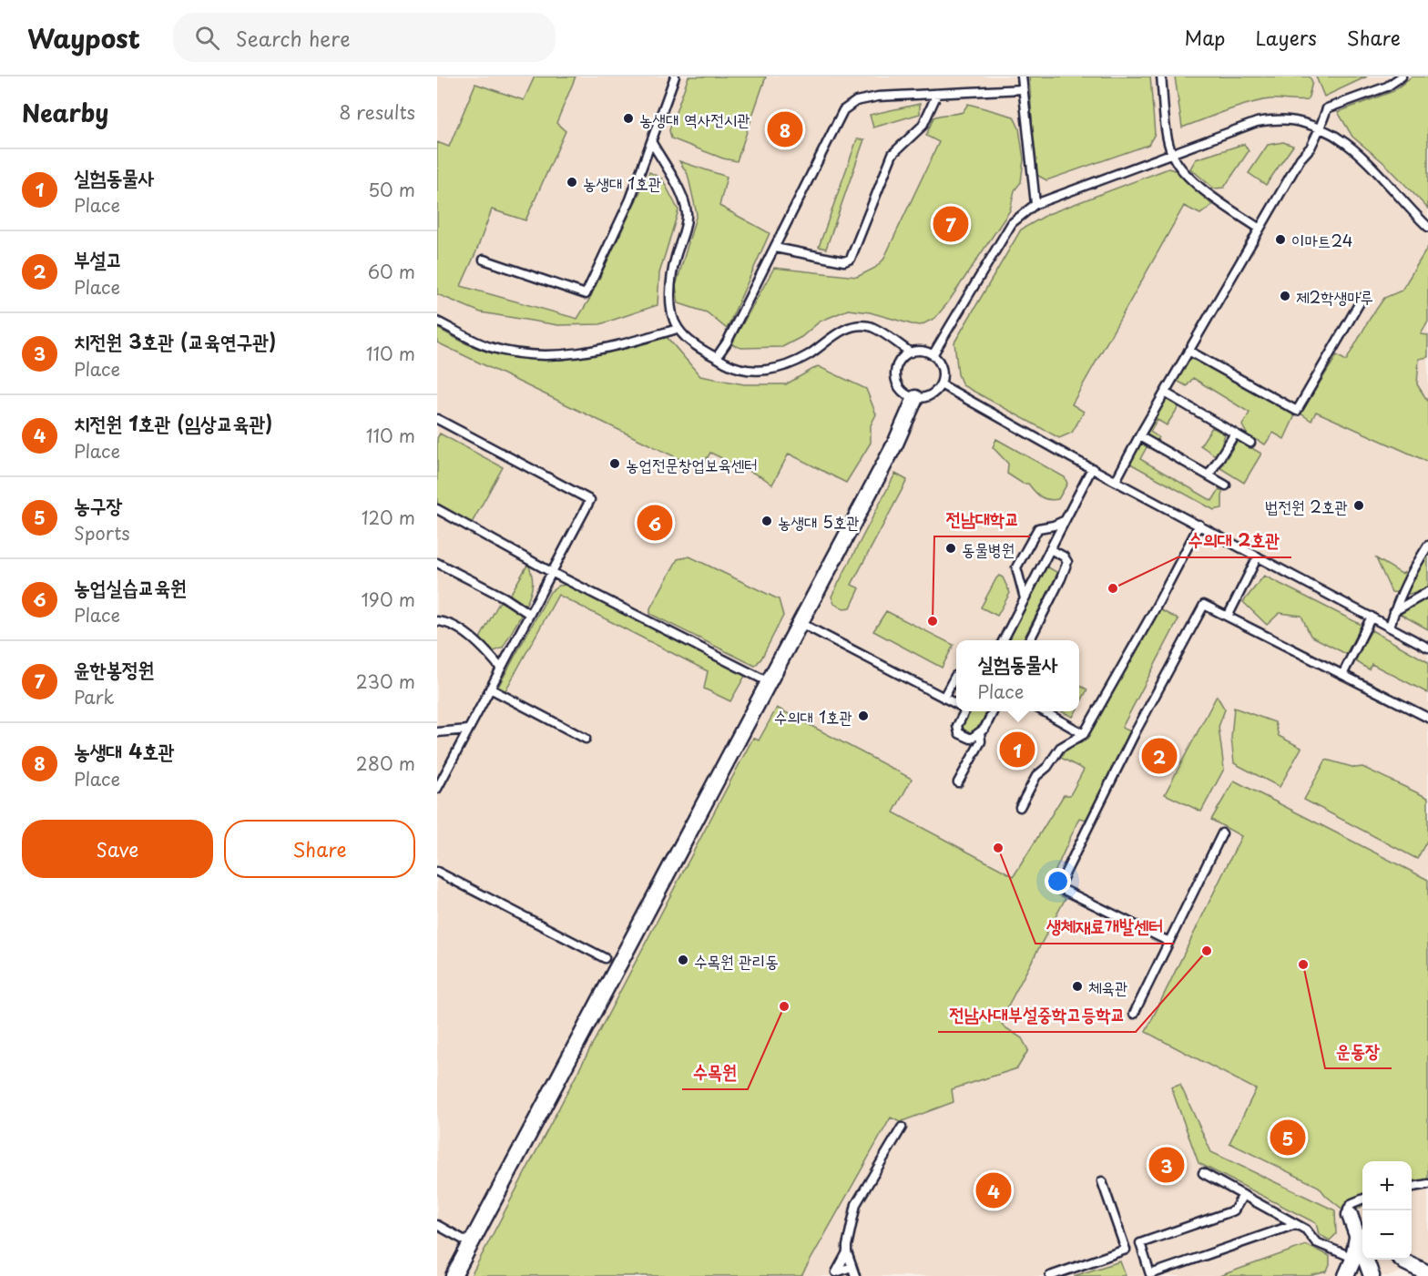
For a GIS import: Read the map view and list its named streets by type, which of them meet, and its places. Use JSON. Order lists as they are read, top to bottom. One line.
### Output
{"places":["농생대 역사전시관","농생대 1호관","이마트24","제2학생마루","농업전문창업보육센터","법전원 2호관","농생대 5호관","동물병원","수의대 2호관","전남대학교","수의대 1호관","생체재료개발센터","전남사대부설중학고등학교","수목원 관리동","운동장","체육관","수목원"],"page":{"header":"Waypost","search":"Search here","nav":["Map","Layers","Share"],"heading":["Nearby","8 results"],"pins":["8","7","6","1","2","5","3","4"],"list":[{"mark":"1","name":"실험동물사","note":"Place","value":"50 m"},{"mark":"2","name":"부설고","note":"Place","value":"60 m"},{"mark":"3","name":"치전원 3호관 (교육연구관)","note":"Place","value":"110 m"},{"mark":"4","name":"치전원 1호관 (임상교육관)","note":"Place","value":"110 m"},{"mark":"5","name":"농구장","note":"Sports","value":"120 m"},{"mark":"6","name":"농업실습교육원","note":"Place","value":"190 m"},{"mark":"7","name":"윤한봉정원","note":"Park","value":"230 m"},{"mark":"8","name":"농생대 4호관","note":"Place","value":"280 m"}],"popup":["실험동물사","Place"],"buttons":["Save","Share"],"map_buttons":["+","−"]}}
